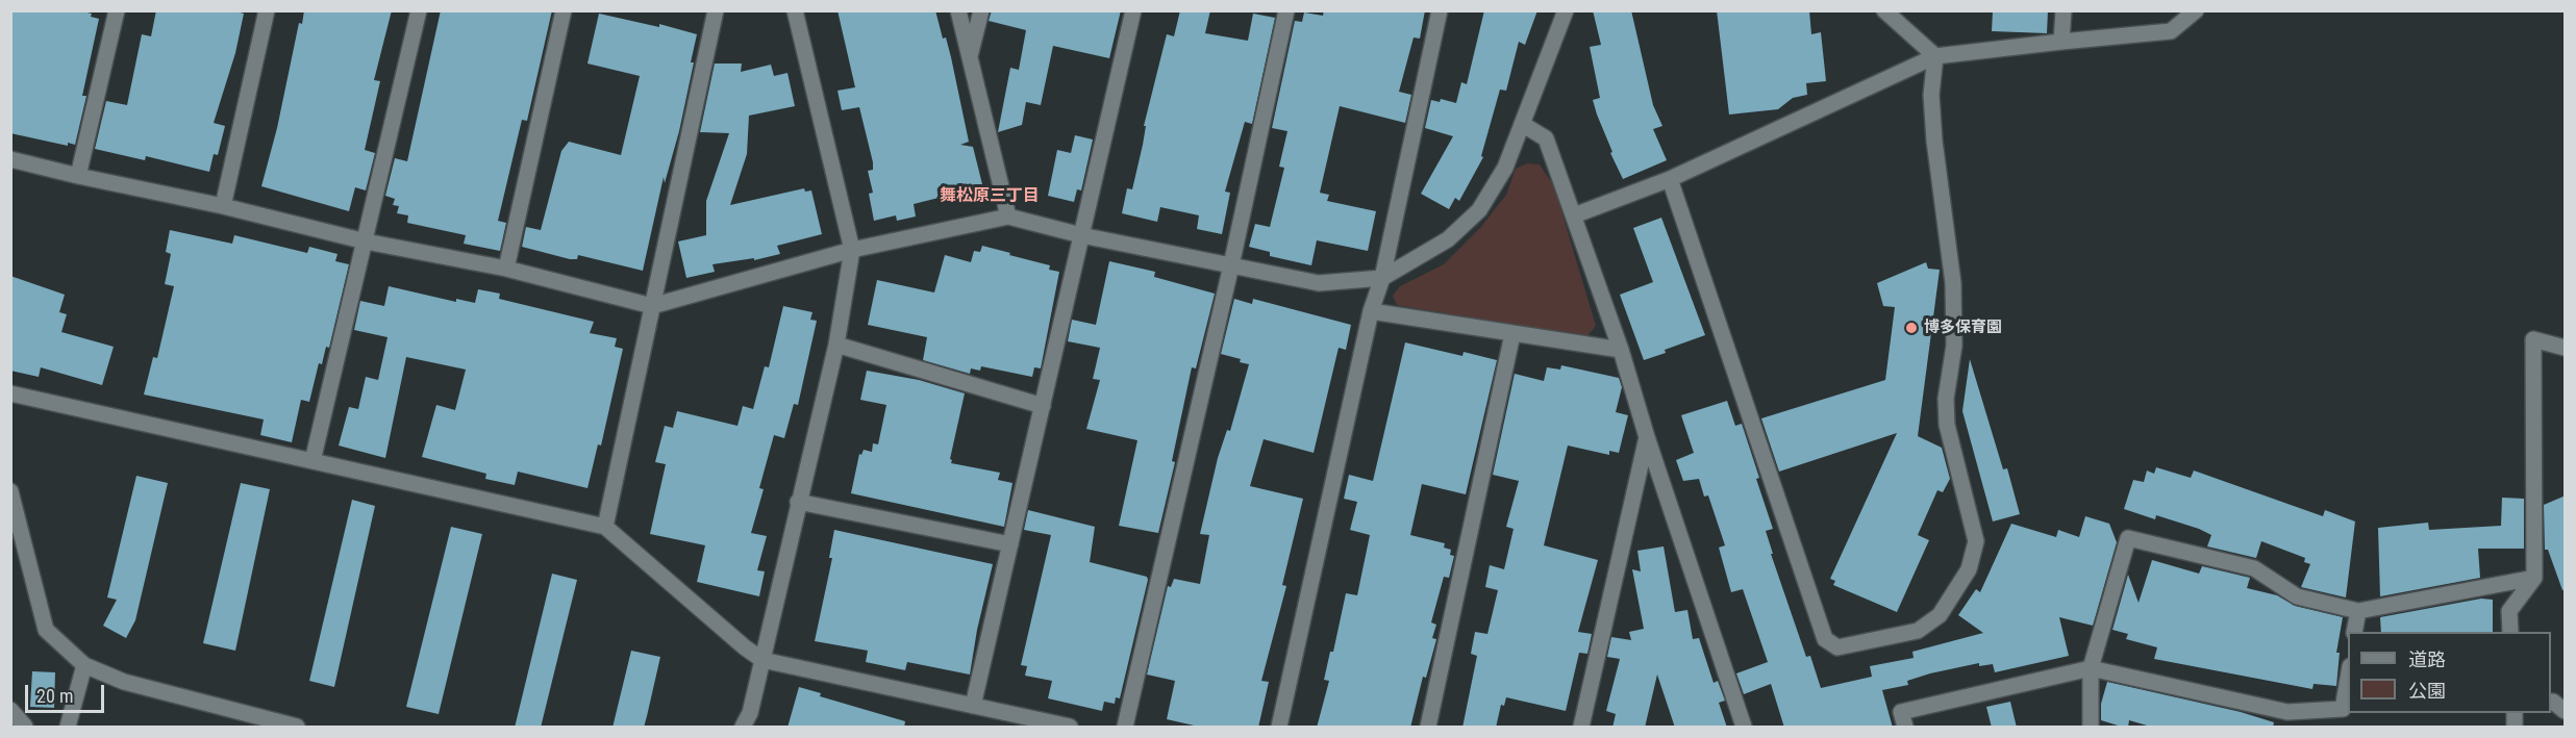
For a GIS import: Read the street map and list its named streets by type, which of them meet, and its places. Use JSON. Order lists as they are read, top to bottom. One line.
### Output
{"districts":["舞松原三丁目"],"places":["博多保育園"],"legend":["道路","公園"],"scale_bar":"20 m"}
